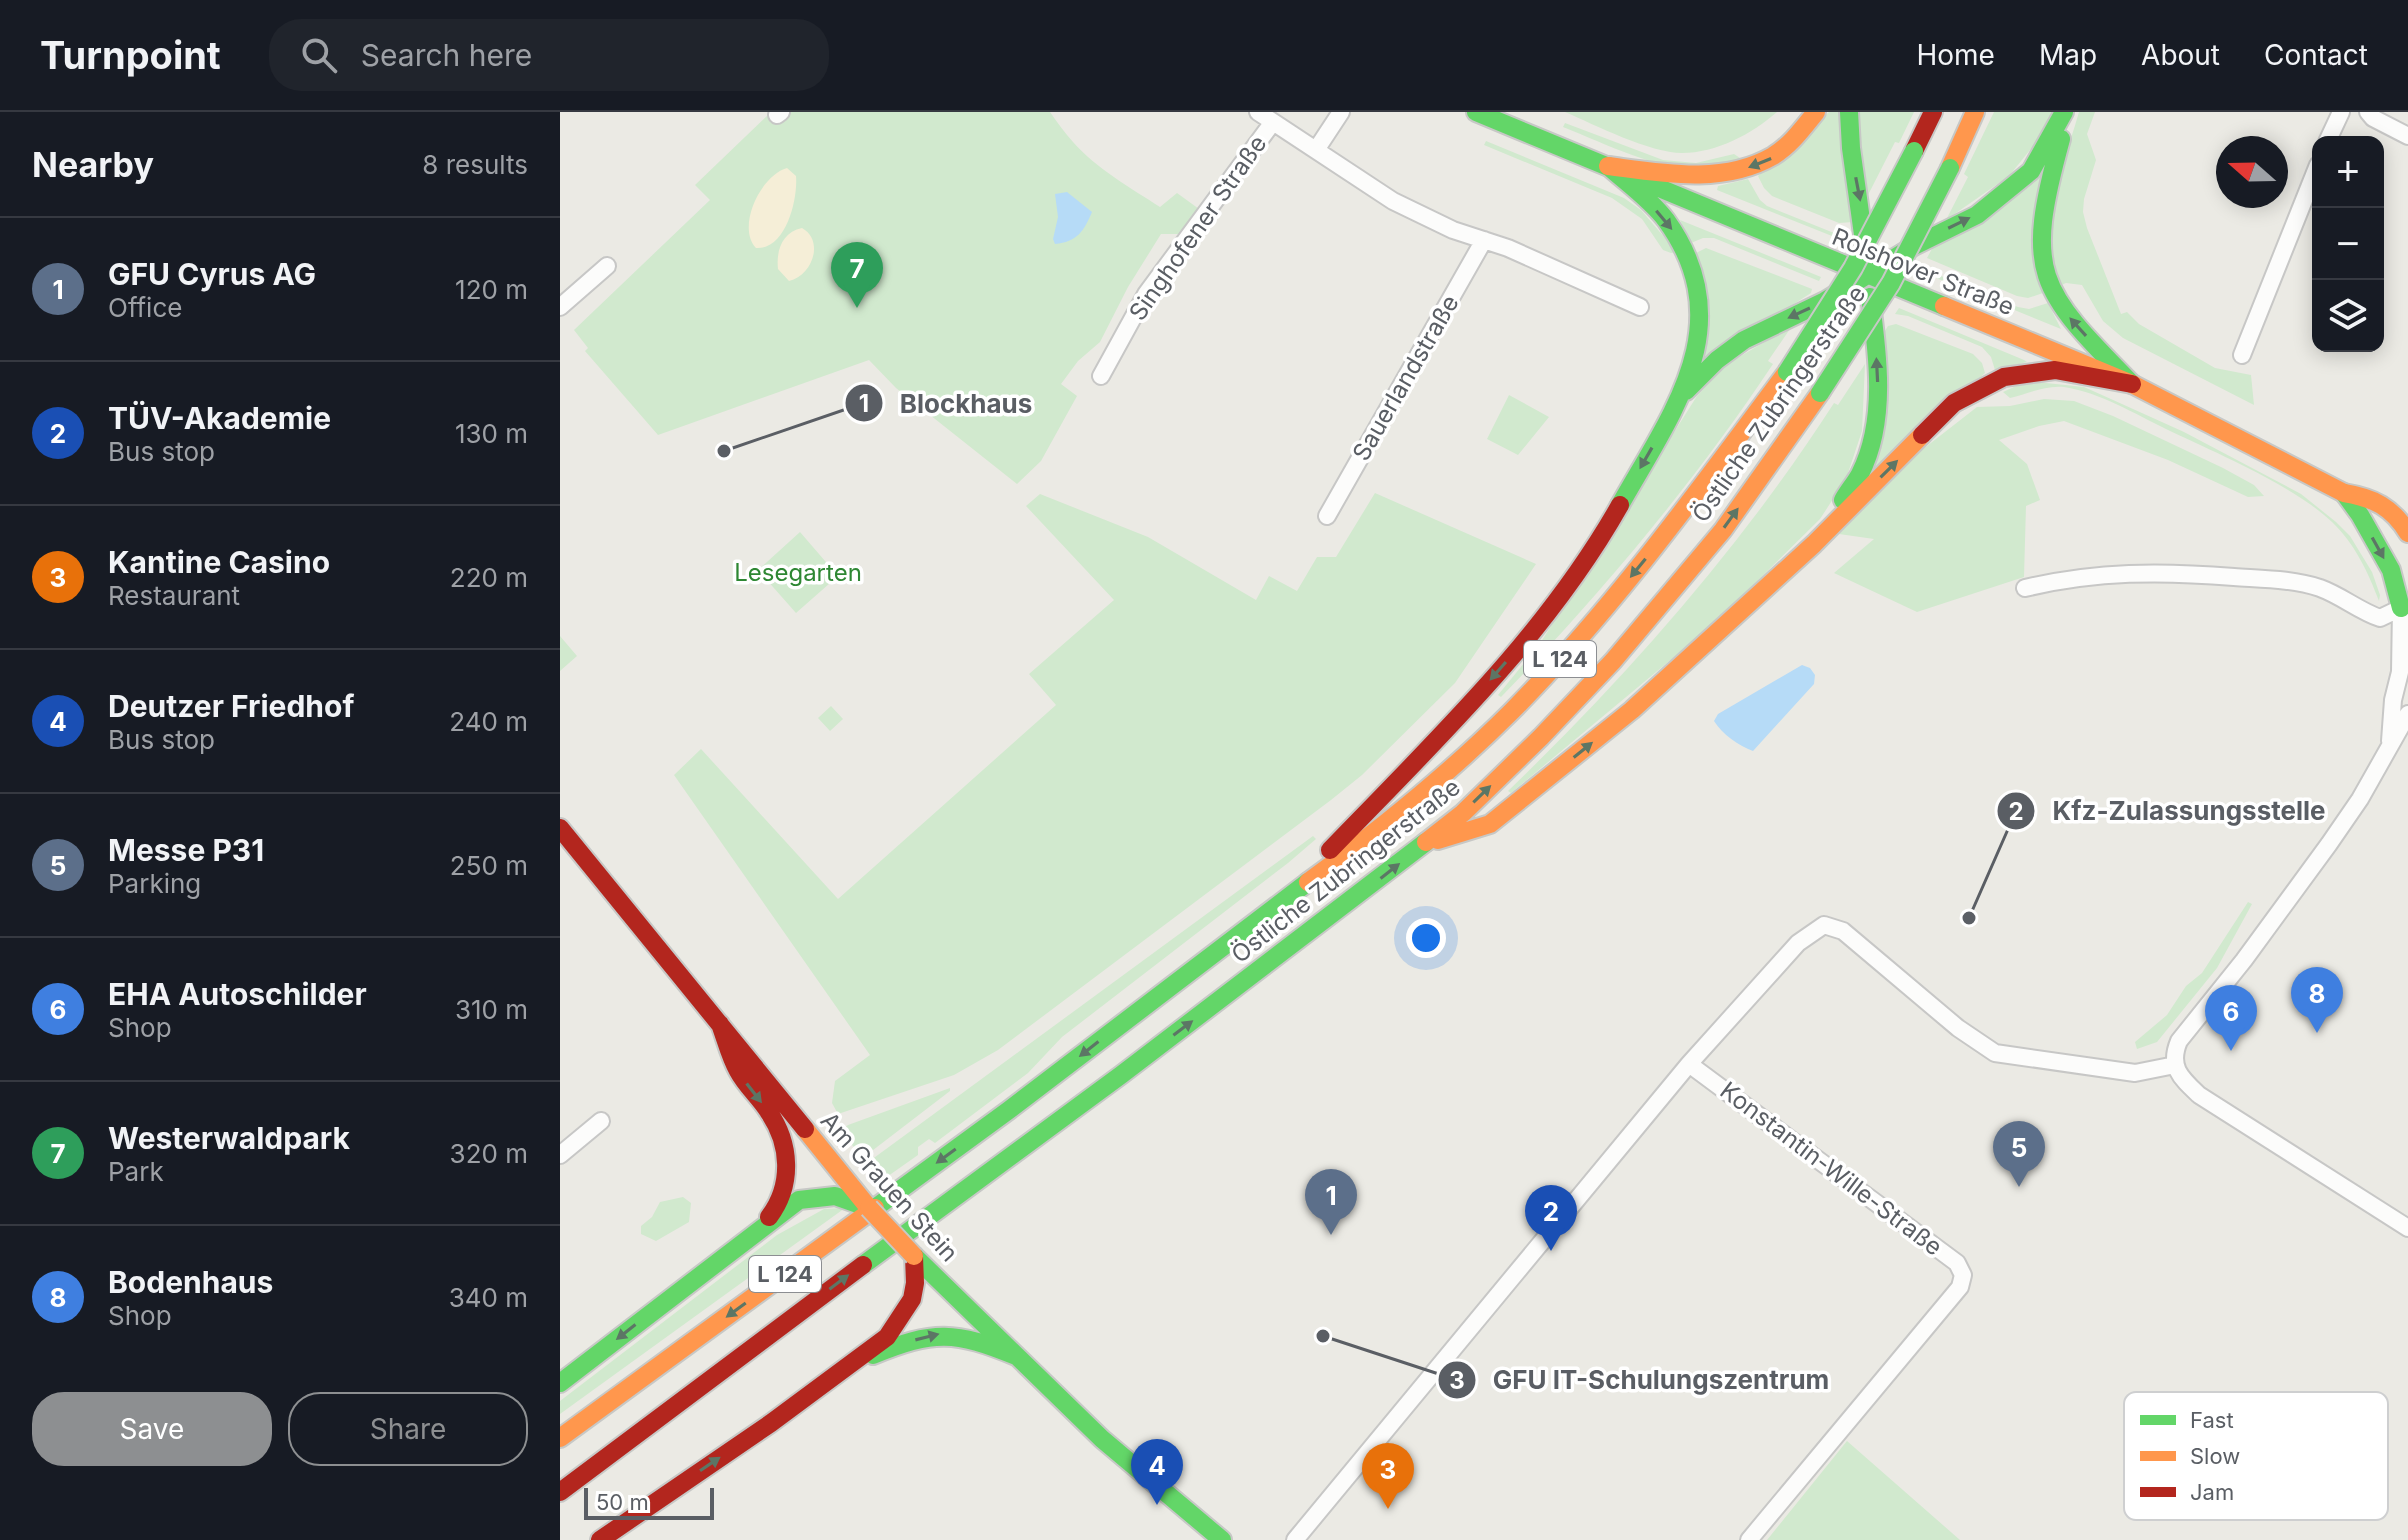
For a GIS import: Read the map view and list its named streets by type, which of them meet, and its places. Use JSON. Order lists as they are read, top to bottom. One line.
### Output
{"streets":{"main road":["Rolshover Straße","Östliche Zubringerstraße","L 124","Am Grauen Stein"],"street":["Singhofener Straße","Sauerlandstraße","Konstantin-Wille-Straße"]},"parks":["Lesegarten"],"places":["Blockhaus","Kfz-Zulassungsstelle","GFU IT-Schulungszentrum"],"legend":["Fast","Slow","Jam"],"scale_bar":"50 m","north":"left","page":{"header":"Turnpoint","search":"Search here","nav":["Home","Map","About","Contact"],"heading":["Nearby","8 results"],"map_buttons":["+","−"],"list":[{"mark":"1","name":"GFU Cyrus AG","note":"Office","value":"120 m"},{"mark":"2","name":"TÜV-Akademie","note":"Bus stop","value":"130 m"},{"mark":"3","name":"Kantine Casino","note":"Restaurant","value":"220 m"},{"mark":"4","name":"Deutzer Friedhof","note":"Bus stop","value":"240 m"},{"mark":"5","name":"Messe P31","note":"Parking","value":"250 m"},{"mark":"6","name":"EHA Autoschilder","note":"Shop","value":"310 m"},{"mark":"7","name":"Westerwaldpark","note":"Park","value":"320 m"},{"mark":"8","name":"Bodenhaus","note":"Shop","value":"340 m"}],"pins":["7","8","6","5","1","2","4","3"],"buttons":["Save","Share"],"scale":"50 m"}}
